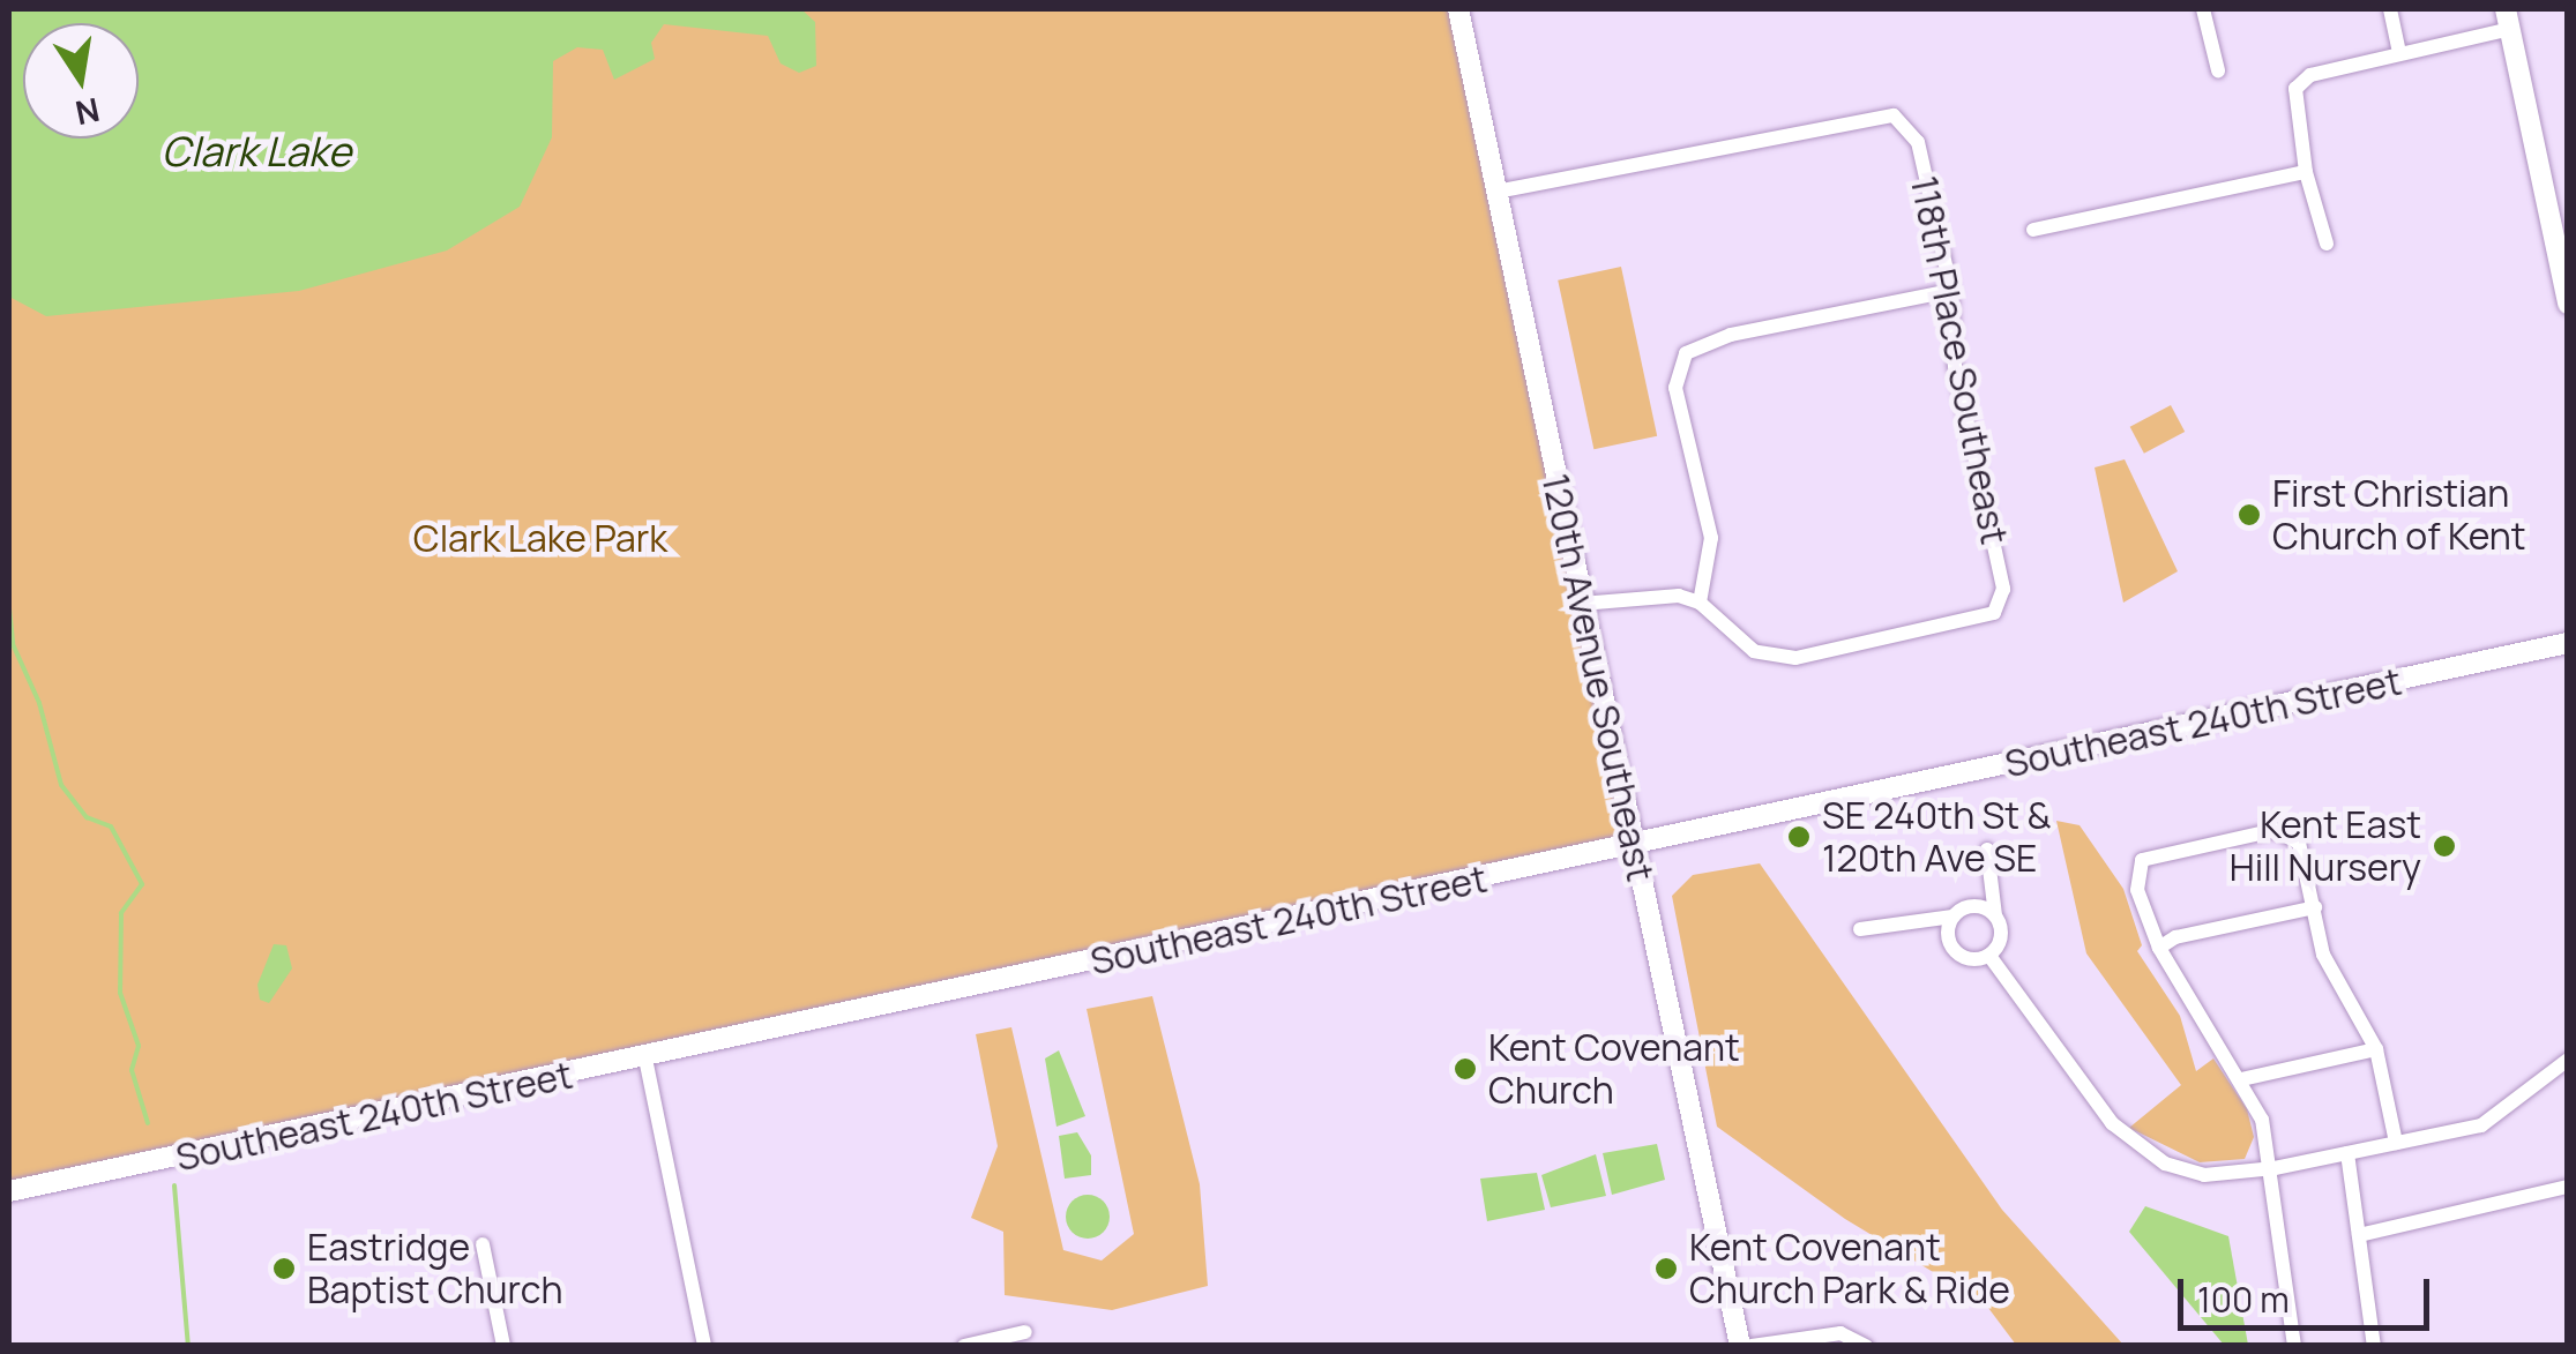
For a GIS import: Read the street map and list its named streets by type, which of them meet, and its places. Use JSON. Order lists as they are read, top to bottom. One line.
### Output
{"streets":{"main road":["120th Avenue Southeast","Southeast 240th Street"],"street":["118th Place Southeast"]},"crossings":[["118th Place Southeast","120th Avenue Southeast"],["120th Avenue Southeast","Southeast 240th Street"]],"water":["Clark Lake"],"parks":["Clark Lake Park"],"places":["First Christian Church of Kent","SE 240th St & 120th Ave SE","Kent East Hill Nursery","Kent Covenant Church","Eastridge Baptist Church","Kent Covenant Church Park & Ride"],"scale_bar":"100 m","north":"bottom"}
